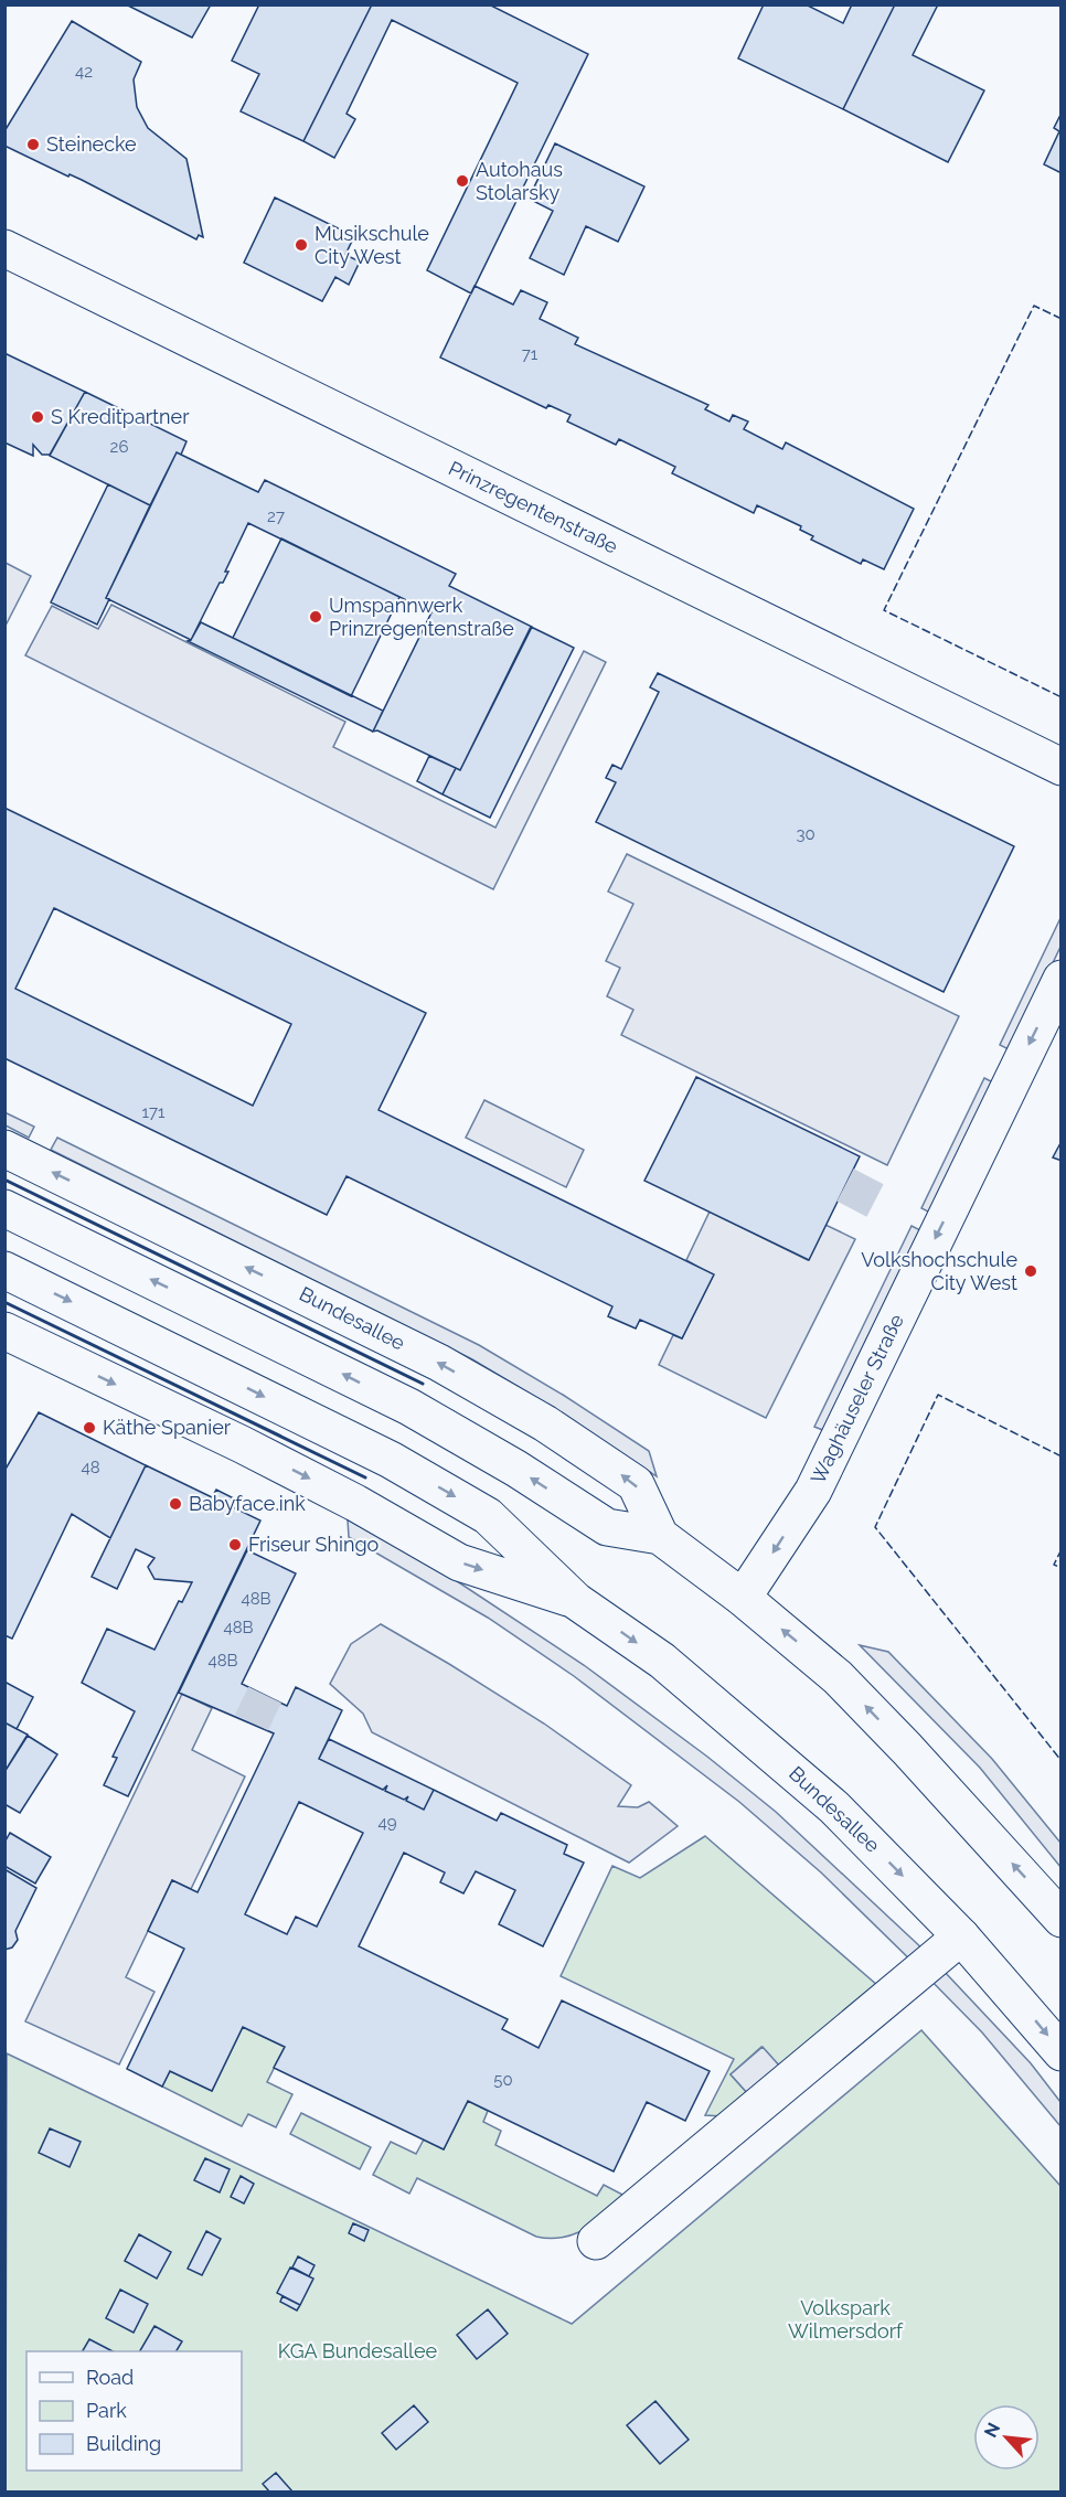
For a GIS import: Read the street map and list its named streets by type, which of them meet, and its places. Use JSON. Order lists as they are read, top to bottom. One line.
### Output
{"streets":{"main road":["Prinzregentenstraße","Bundesallee","Waghäuseler Straße"]},"crossings":[["Bundesallee","Waghäuseler Straße"]],"one_way":["Waghäuseler Straße"],"parks":["Volkspark Wilmersdorf","KGA Bundesallee"],"places":["Steinecke","Autohaus Stolarsky","Musikschule City West","S Kreditpartner","Umspannwerk Prinzregentenstraße","Volkshochschule City West","Käthe Spanier","Babyface.ink","Friseur Shingo"],"house_numbers":["42","71","26","27","30","171","48","48B","48B","48B","49","50"],"legend":["Road","Park","Building"],"north":"top left"}
